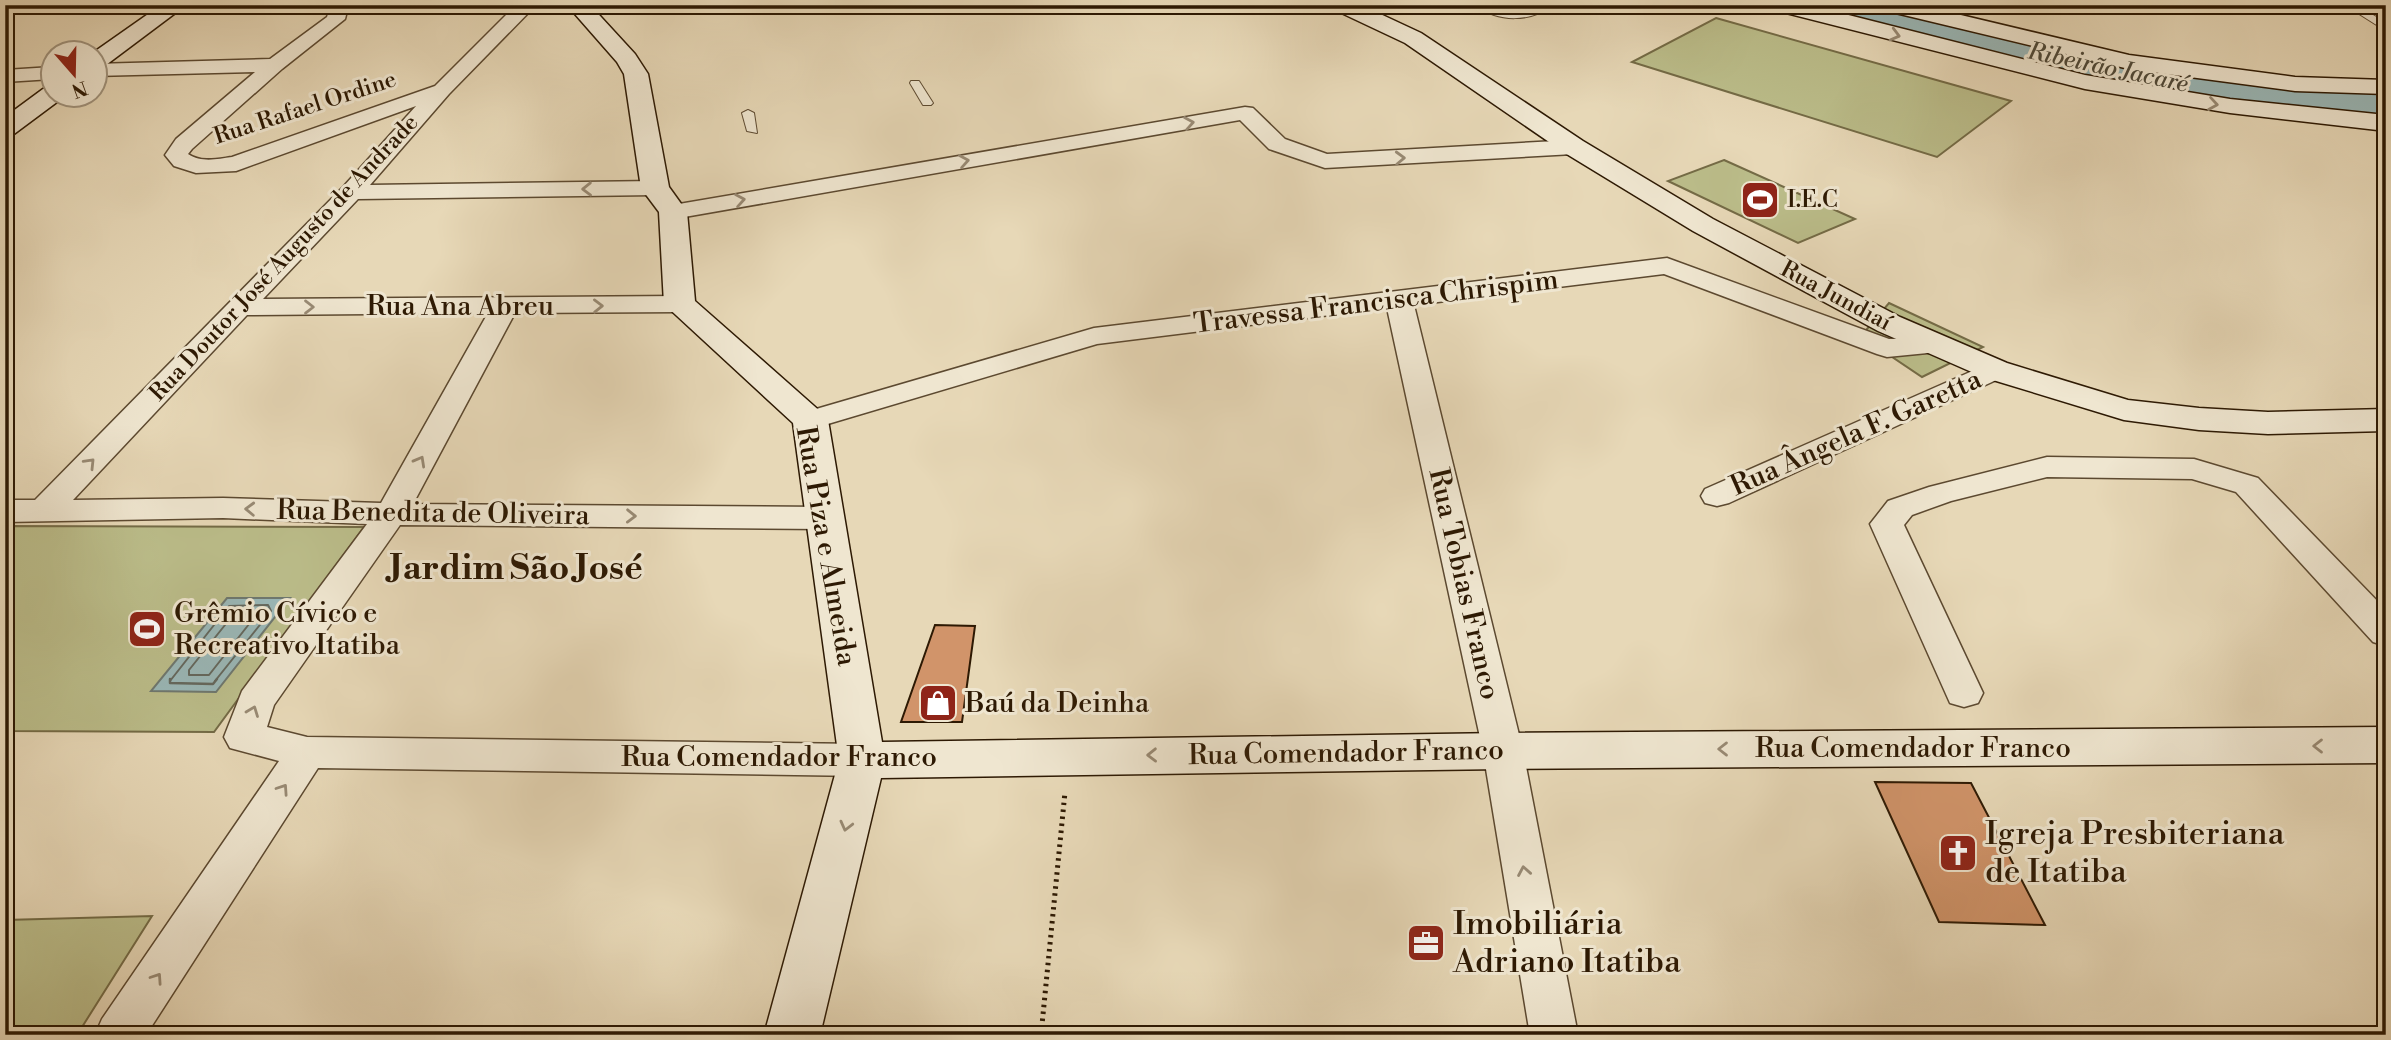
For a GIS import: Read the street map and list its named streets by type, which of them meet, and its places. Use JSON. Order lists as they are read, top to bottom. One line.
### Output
{"streets":{"main road":["Rua Jundiaí","Rua Piza e Almeida","Rua Comendador Franco"],"street":["Rua Rafael Ordine","Rua Doutor José Augusto de Andrade","Travessa Francisca Chrispim","Rua Ana Abreu","Rua Ângela F. Garetta","Rua Benedita de Oliveira","Rua Tobias Franco"]},"crossings":[["Rua Rafael Ordine","Rua Doutor José Augusto de Andrade"],["Rua Doutor José Augusto de Andrade","Rua Ana Abreu"],["Rua Doutor José Augusto de Andrade","Rua Benedita de Oliveira"],["Rua Jundiaí","Travessa Francisca Chrispim"],["Rua Jundiaí","Rua Ângela F. Garetta"],["Travessa Francisca Chrispim","Rua Piza e Almeida"],["Travessa Francisca Chrispim","Rua Tobias Franco"],["Rua Ana Abreu","Rua Piza e Almeida"],["Rua Benedita de Oliveira","Rua Piza e Almeida"],["Rua Benedita de Oliveira","Rua Comendador Franco"],["Rua Piza e Almeida","Rua Comendador Franco"],["Rua Tobias Franco","Rua Comendador Franco"]],"one_way":["Rua Doutor José Augusto de Andrade","Rua Piza e Almeida","Rua Tobias Franco"],"districts":["Jardim São José"],"water":["Ribeirão Jacaré"],"places":{"sports":["I.E.C","Grêmio Cívico e Recreativo Itatiba"],"shop":["Baú da Deinha"],"church":["Igreja Presbiteriana de Itatiba"],"office":["Imobiliária Adriano Itatiba"]},"north":"bottom"}
